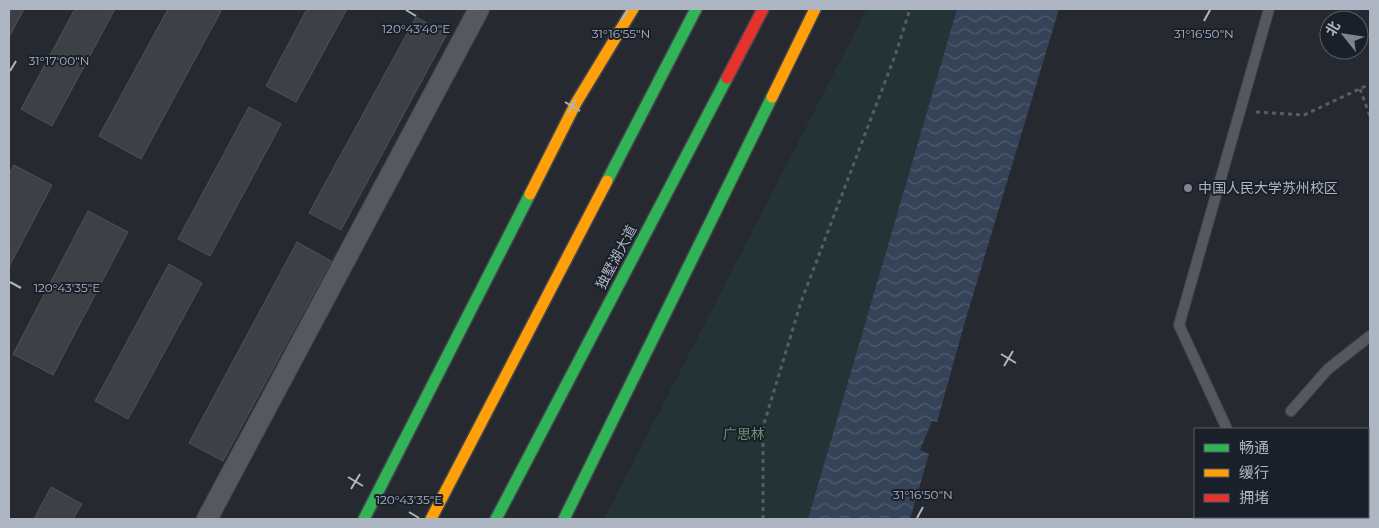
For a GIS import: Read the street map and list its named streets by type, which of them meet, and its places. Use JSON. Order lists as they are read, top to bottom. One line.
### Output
{"streets":{"main road":["独墅湖大道"]},"parks":["广思林"],"places":["中国人民大学苏州校区"],"legend":["畅通","缓行","拥堵"],"north":"top left","coordinates":["120°43'40\"E","31°16'55\"N","31°16'50\"N","31°17'00\"N","120°43'35\"E"]}
